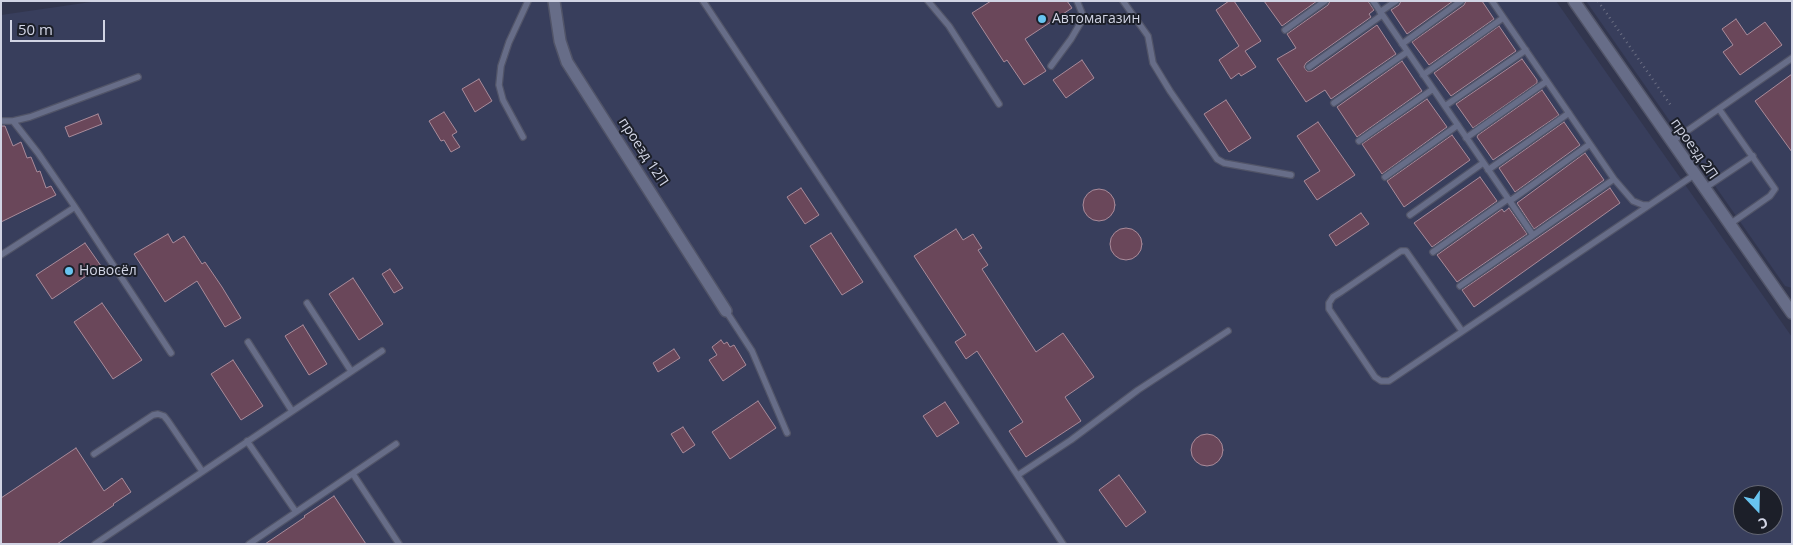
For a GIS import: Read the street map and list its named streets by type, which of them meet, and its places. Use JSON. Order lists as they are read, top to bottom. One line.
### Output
{"streets":{"street":["проезд 2П","проезд 12П"]},"places":["Автомагазин","Новосёл"],"scale_bar":"50 m","north":"bottom"}
